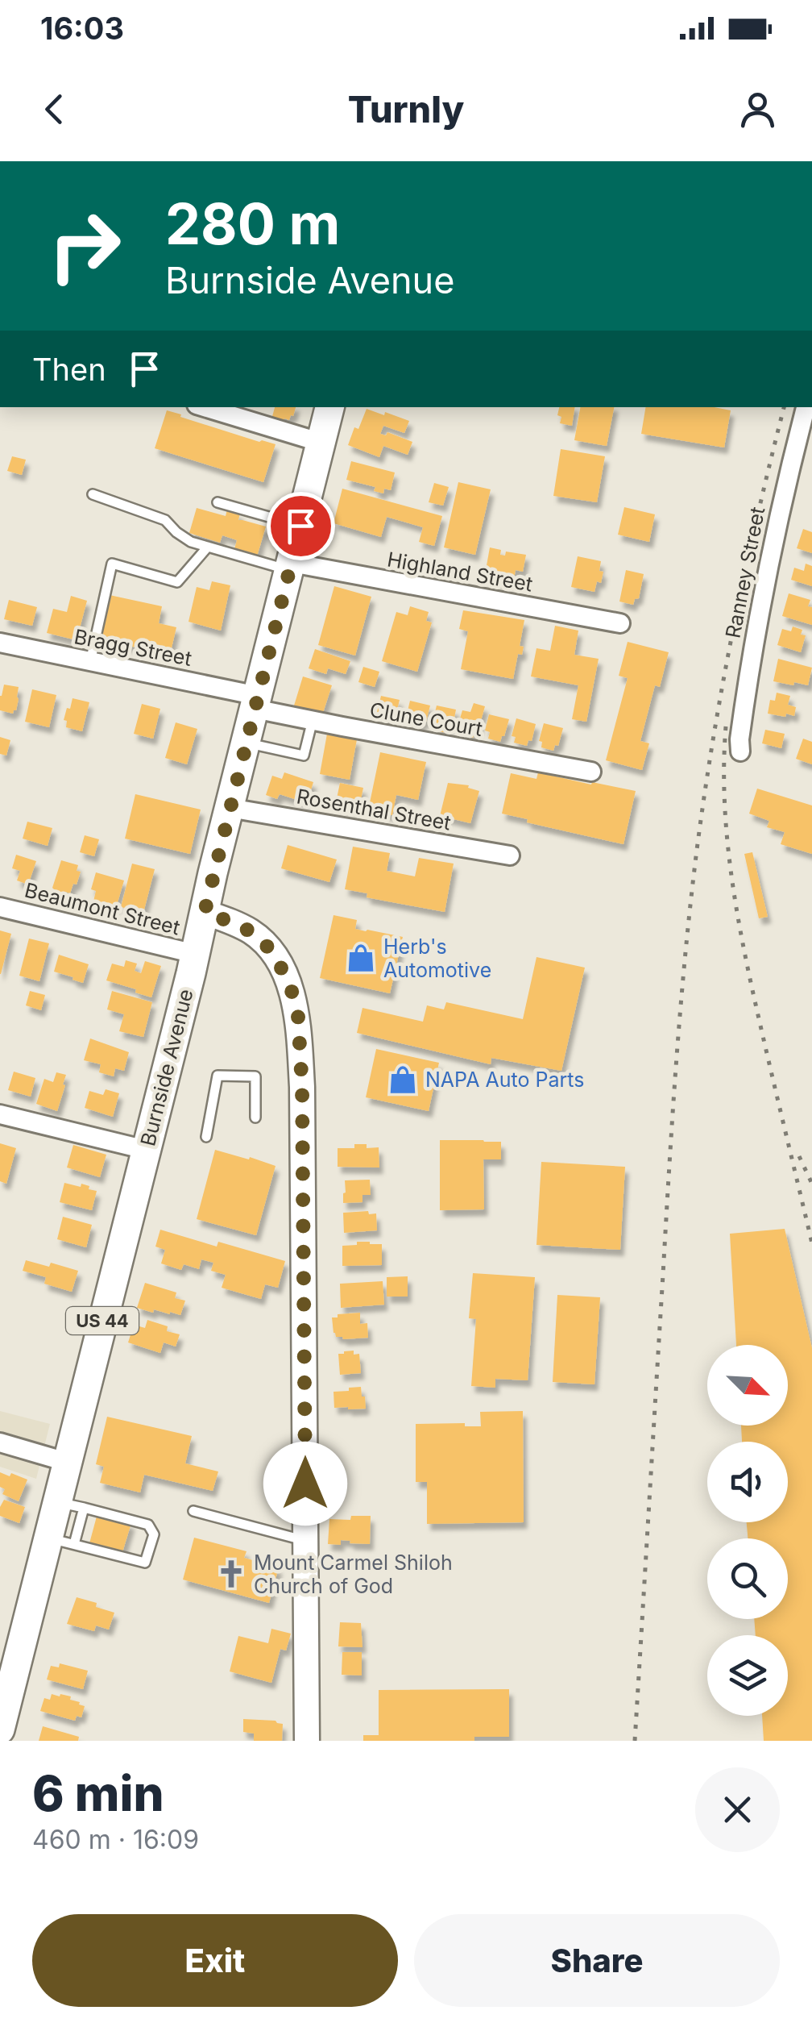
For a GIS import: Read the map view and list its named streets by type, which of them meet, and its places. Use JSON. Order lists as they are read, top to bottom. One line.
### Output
{"streets":{"main road":["Burnside Avenue","US 44"],"street":["Highland Street","Ranney Street","Bragg Street","Clune Court","Rosenthal Street","Beaumont Street"]},"crossings":[["Highland Street","Burnside Avenue"],["Bragg Street","Clune Court"],["Bragg Street","Burnside Avenue"],["Clune Court","Burnside Avenue"],["Rosenthal Street","Burnside Avenue"],["Beaumont Street","Burnside Avenue"]],"places":{"shop":["Herb's Automotive","NAPA Auto Parts"],"church":["Mount Carmel Shiloh Church of God"]},"north":"bottom right","page":{"status":"16:03","header":"Turnly","turn":["280 m","Burnside Avenue"],"then":"Then","heading":["6 min","460 m · 16:09"],"buttons":["Exit","Share"]}}
